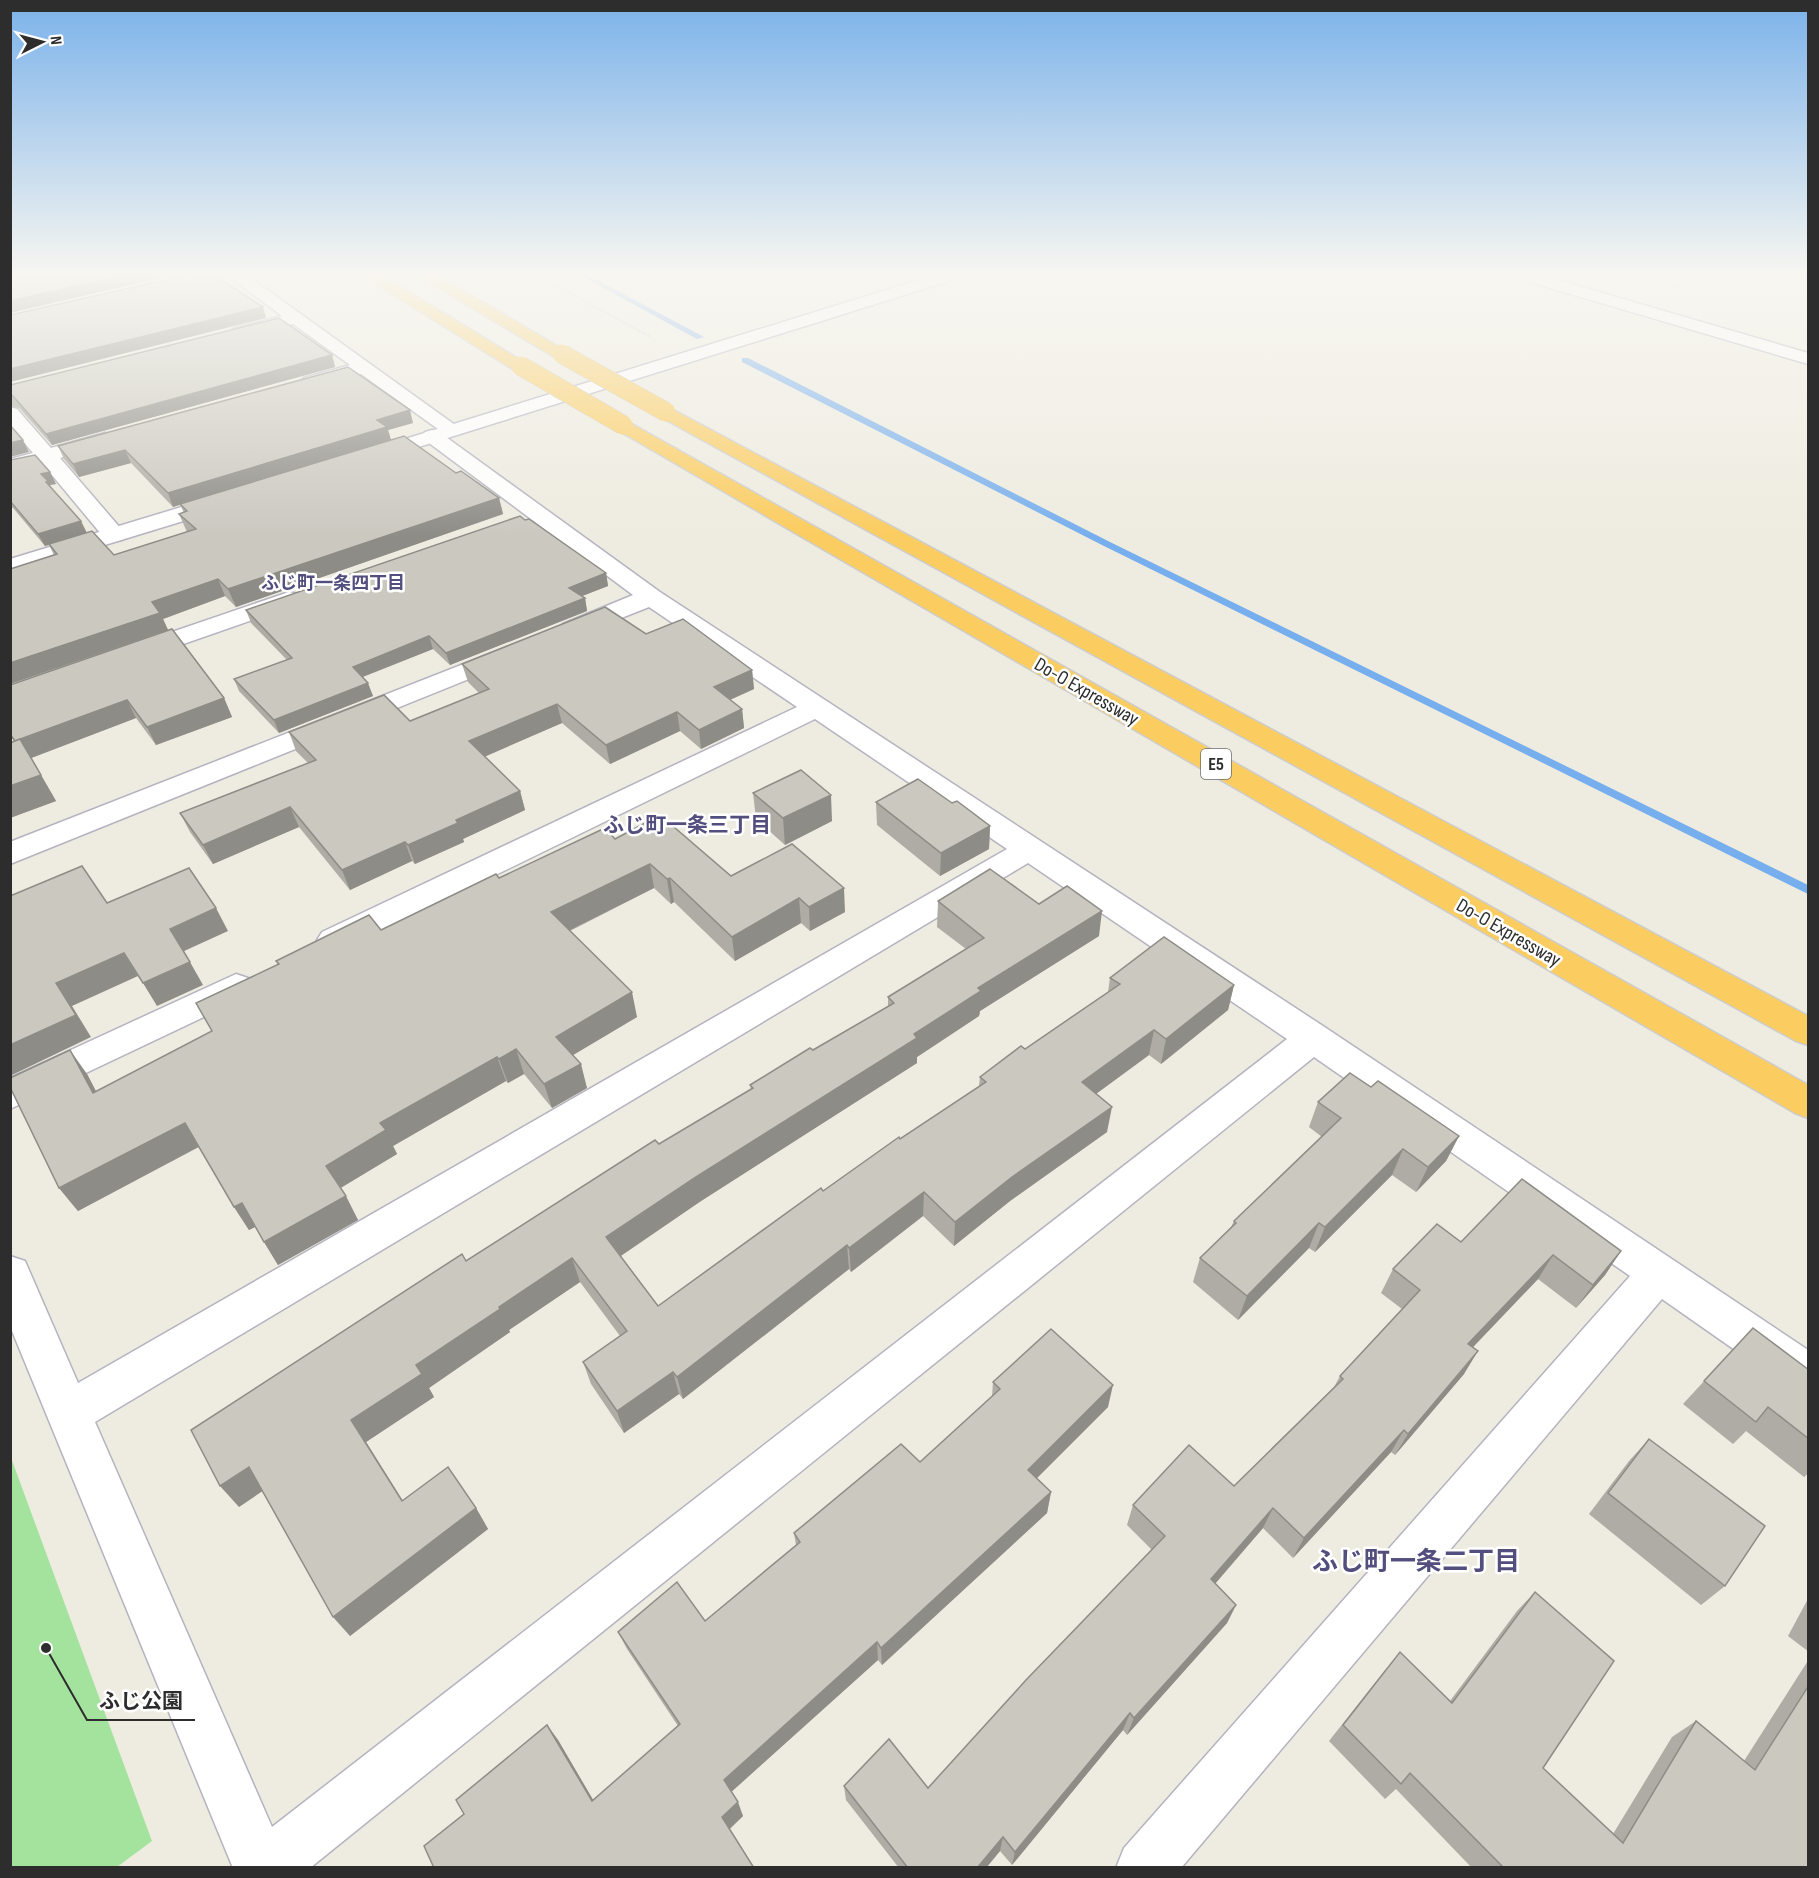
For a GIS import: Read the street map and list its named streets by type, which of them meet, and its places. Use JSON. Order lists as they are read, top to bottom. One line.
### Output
{"streets":{"highway":["Do-O Expressway","E5"]},"districts":["ふじ町一条四丁目","ふじ町一条三丁目","ふじ町一条二丁目"],"places":["ふじ公園"],"north":"right"}
